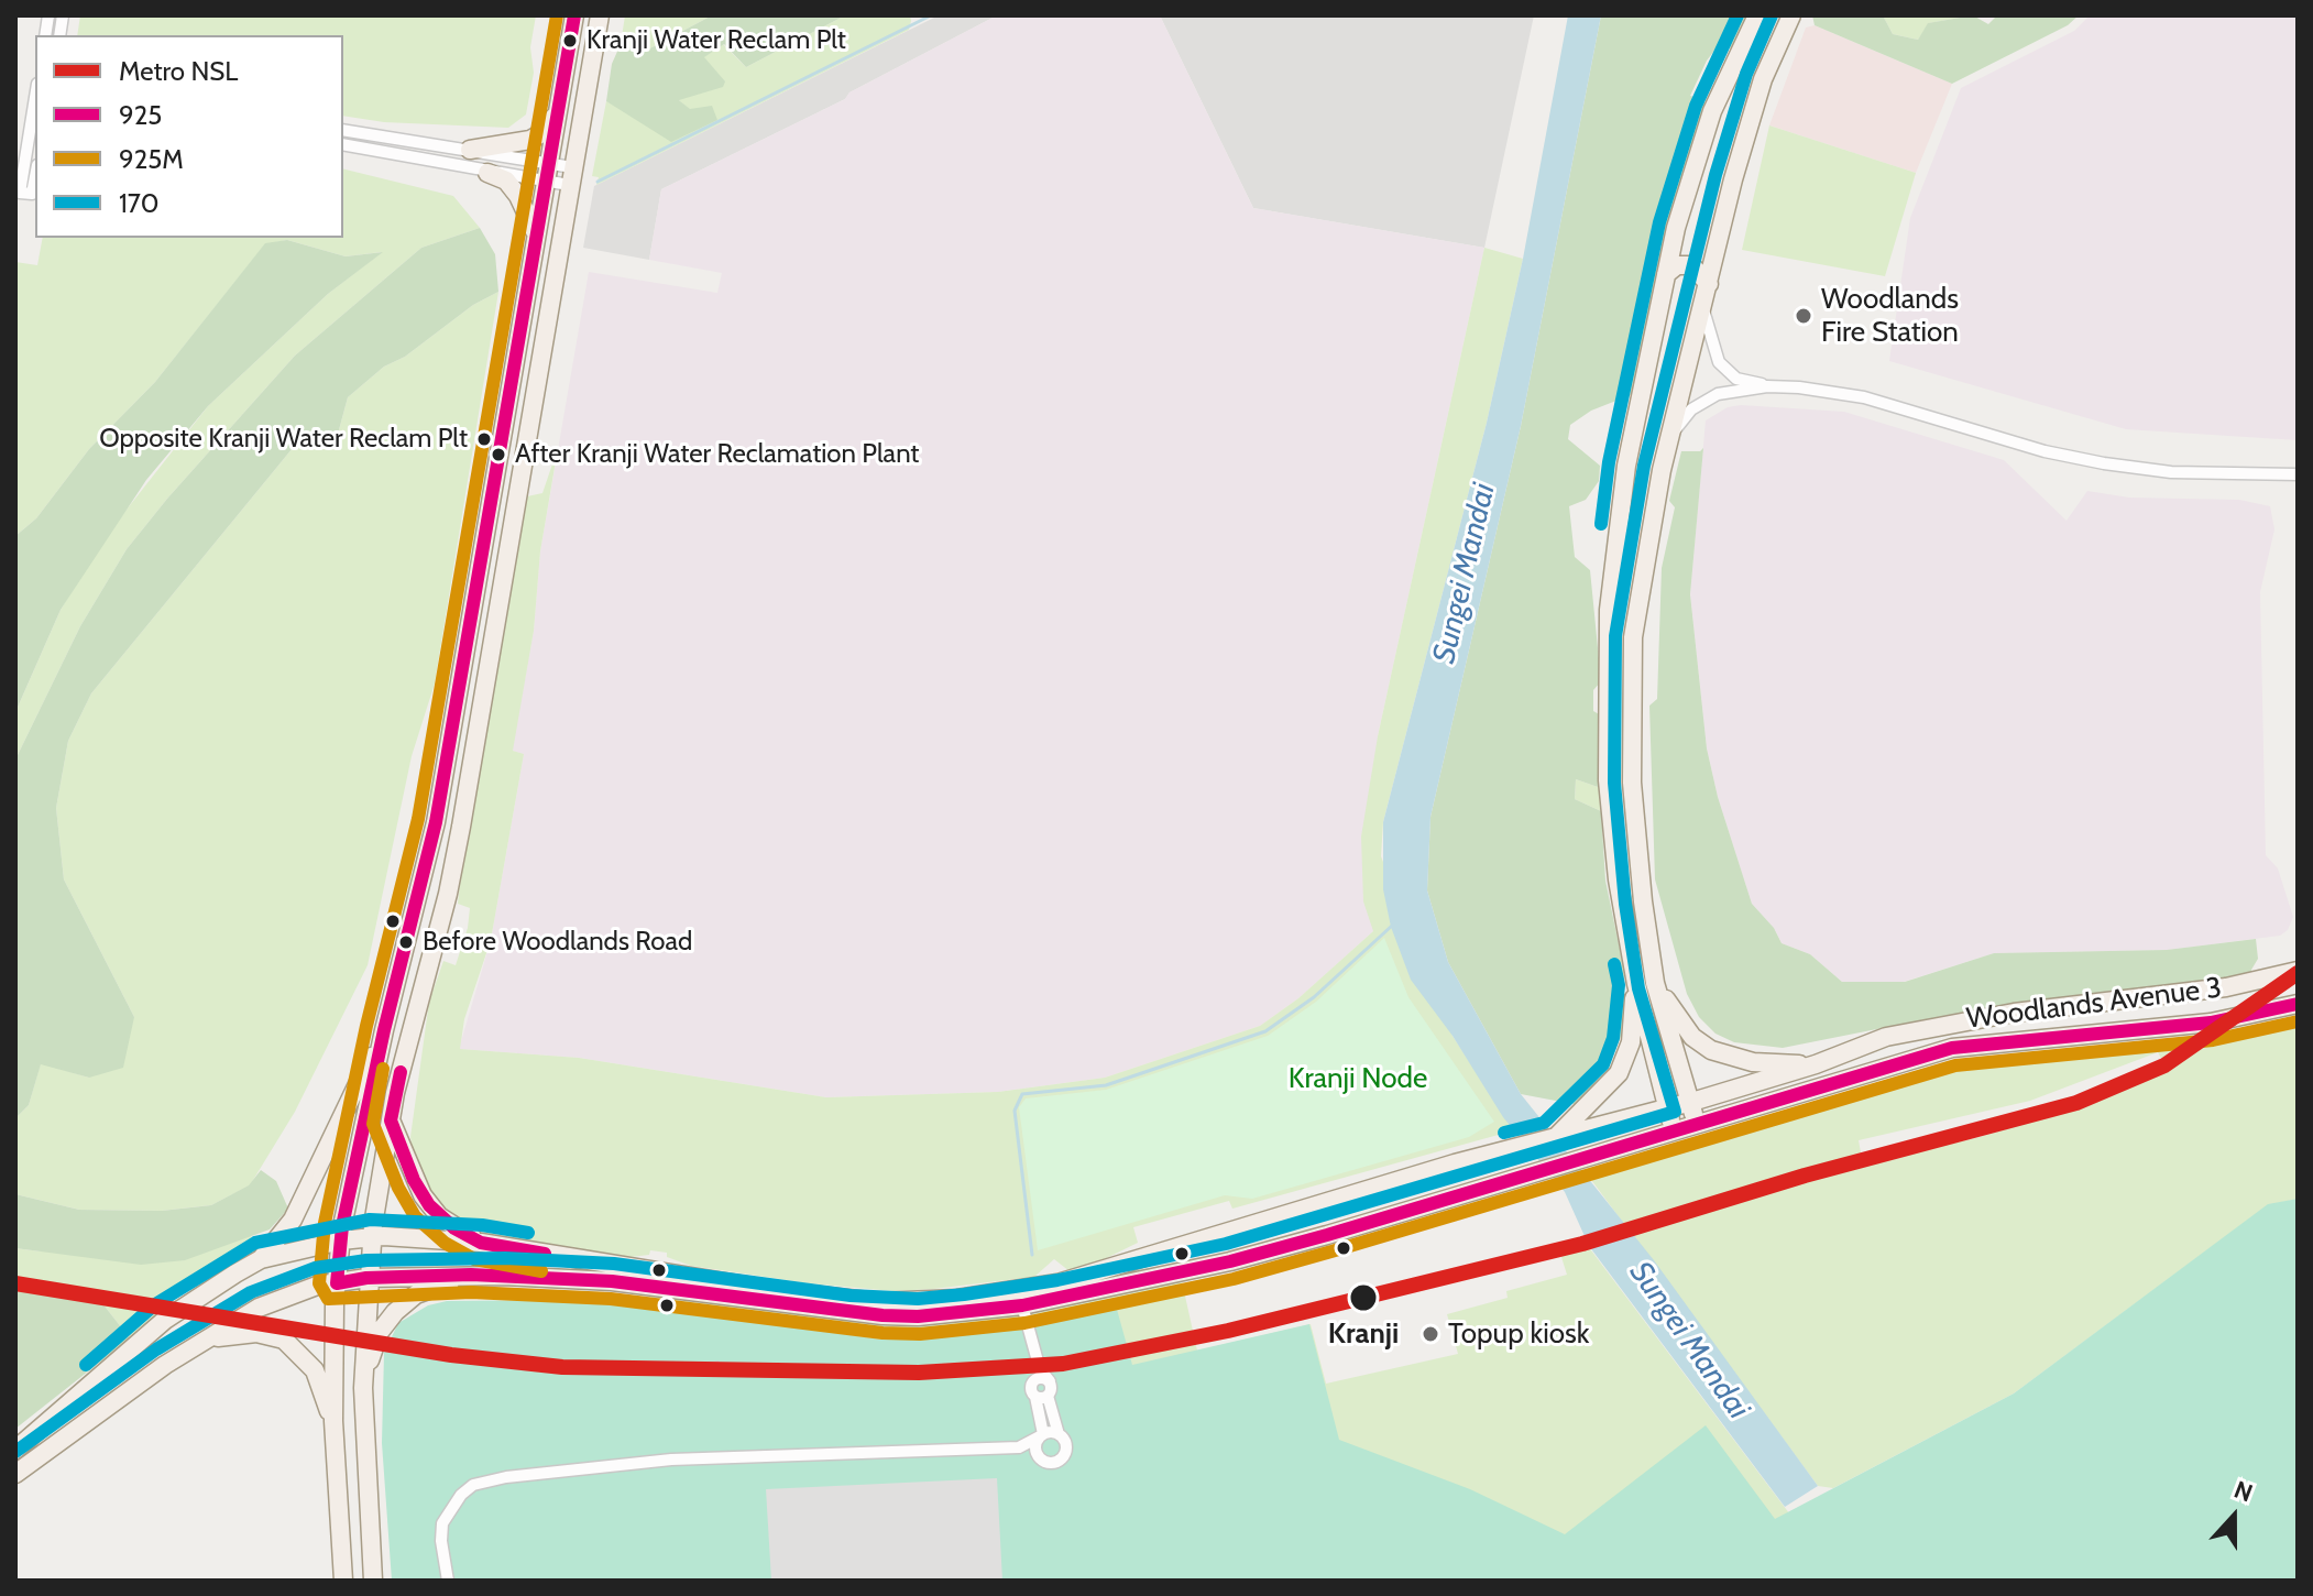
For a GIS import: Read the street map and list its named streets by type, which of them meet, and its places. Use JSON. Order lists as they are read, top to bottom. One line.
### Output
{"streets":{"main road":["Woodlands Avenue 3"]},"water":["Sungei Mandai"],"parks":["Kranji Node"],"places":["Kranji Water Reclam Plt","Woodlands Fire Station","Opposite Kranji Water Reclam Plt","After Kranji Water Reclamation Plant","Before Woodlands Road","Kranji","Topup kiosk"],"lines":["transit line 925","transit line 925M","transit line 170","metro line NSL"],"legend":["Metro NSL","925","925M","170"],"north":"top"}
